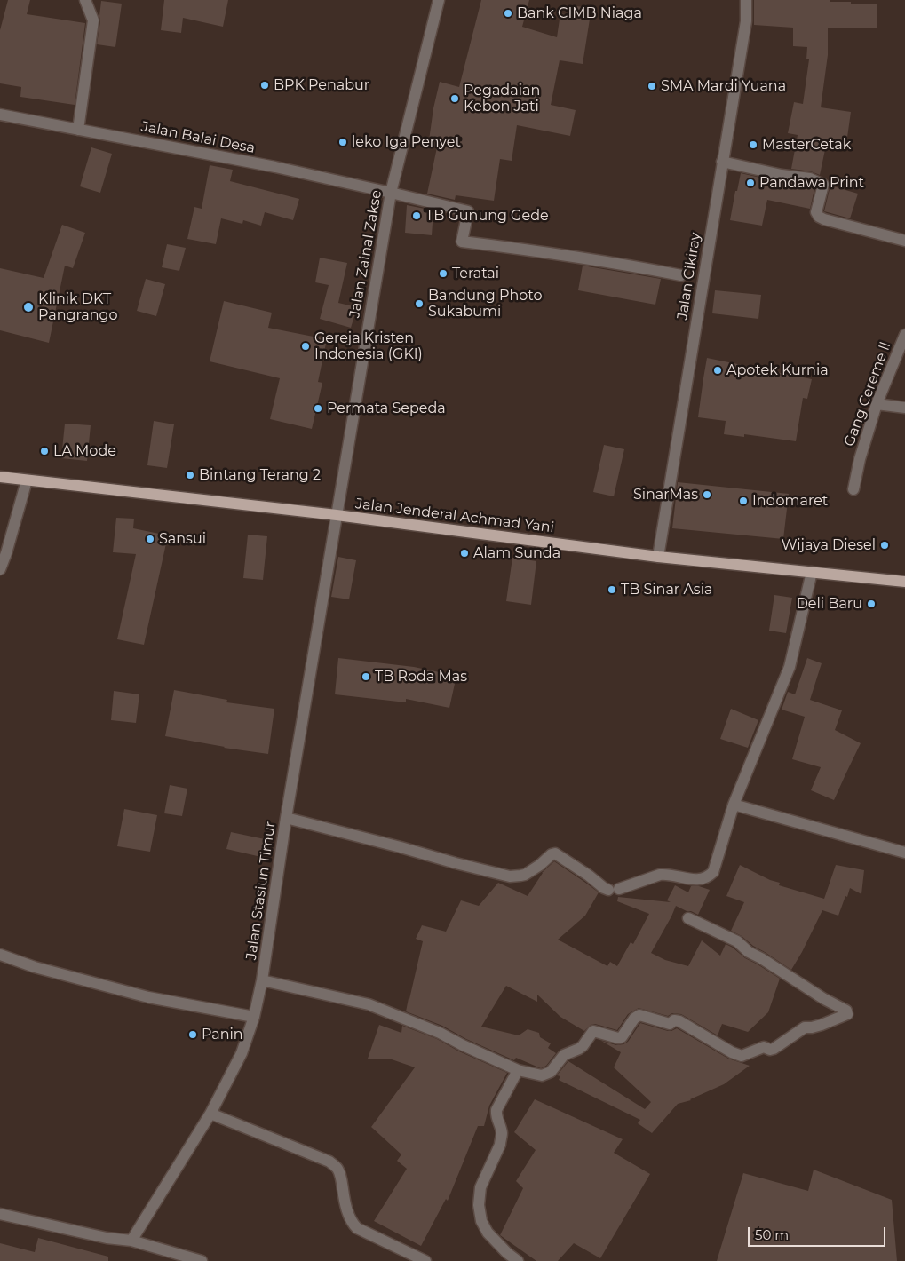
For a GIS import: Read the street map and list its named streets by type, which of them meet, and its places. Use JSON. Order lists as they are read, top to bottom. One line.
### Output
{"streets":{"main road":["Jalan Jenderal Achmad Yani"],"street":["Jalan Balai Desa","Jalan Zainal Zakse","Jalan Cikiray","Gang Cereme ll","Jalan Stasiun Timur"]},"crossings":[["Jalan Balai Desa","Jalan Zainal Zakse"],["Jalan Zainal Zakse","Jalan Jenderal Achmad Yani"],["Jalan Zainal Zakse","Jalan Stasiun Timur"],["Jalan Cikiray","Jalan Jenderal Achmad Yani"],["Jalan Jenderal Achmad Yani","Jalan Stasiun Timur"]],"places":["Bank CIMB Niaga","BPK Penabur","SMA Mardi Yuana","Pegadaian Kebon Jati","leko Iga Penyet","MasterCetak","Pandawa Print","TB Gunung Gede","Teratai","Bandung Photo Sukabumi","Klinik DKT Pangrango","Gereja Kristen Indonesia (GKI)","Apotek Kurnia","Permata Sepeda","LA Mode","Bintang Terang 2","SinarMas","Indomaret","Sansui","Wijaya Diesel","Alam Sunda","TB Sinar Asia","Deli Baru","TB Roda Mas","Panin"],"scale_bar":"50 m"}
